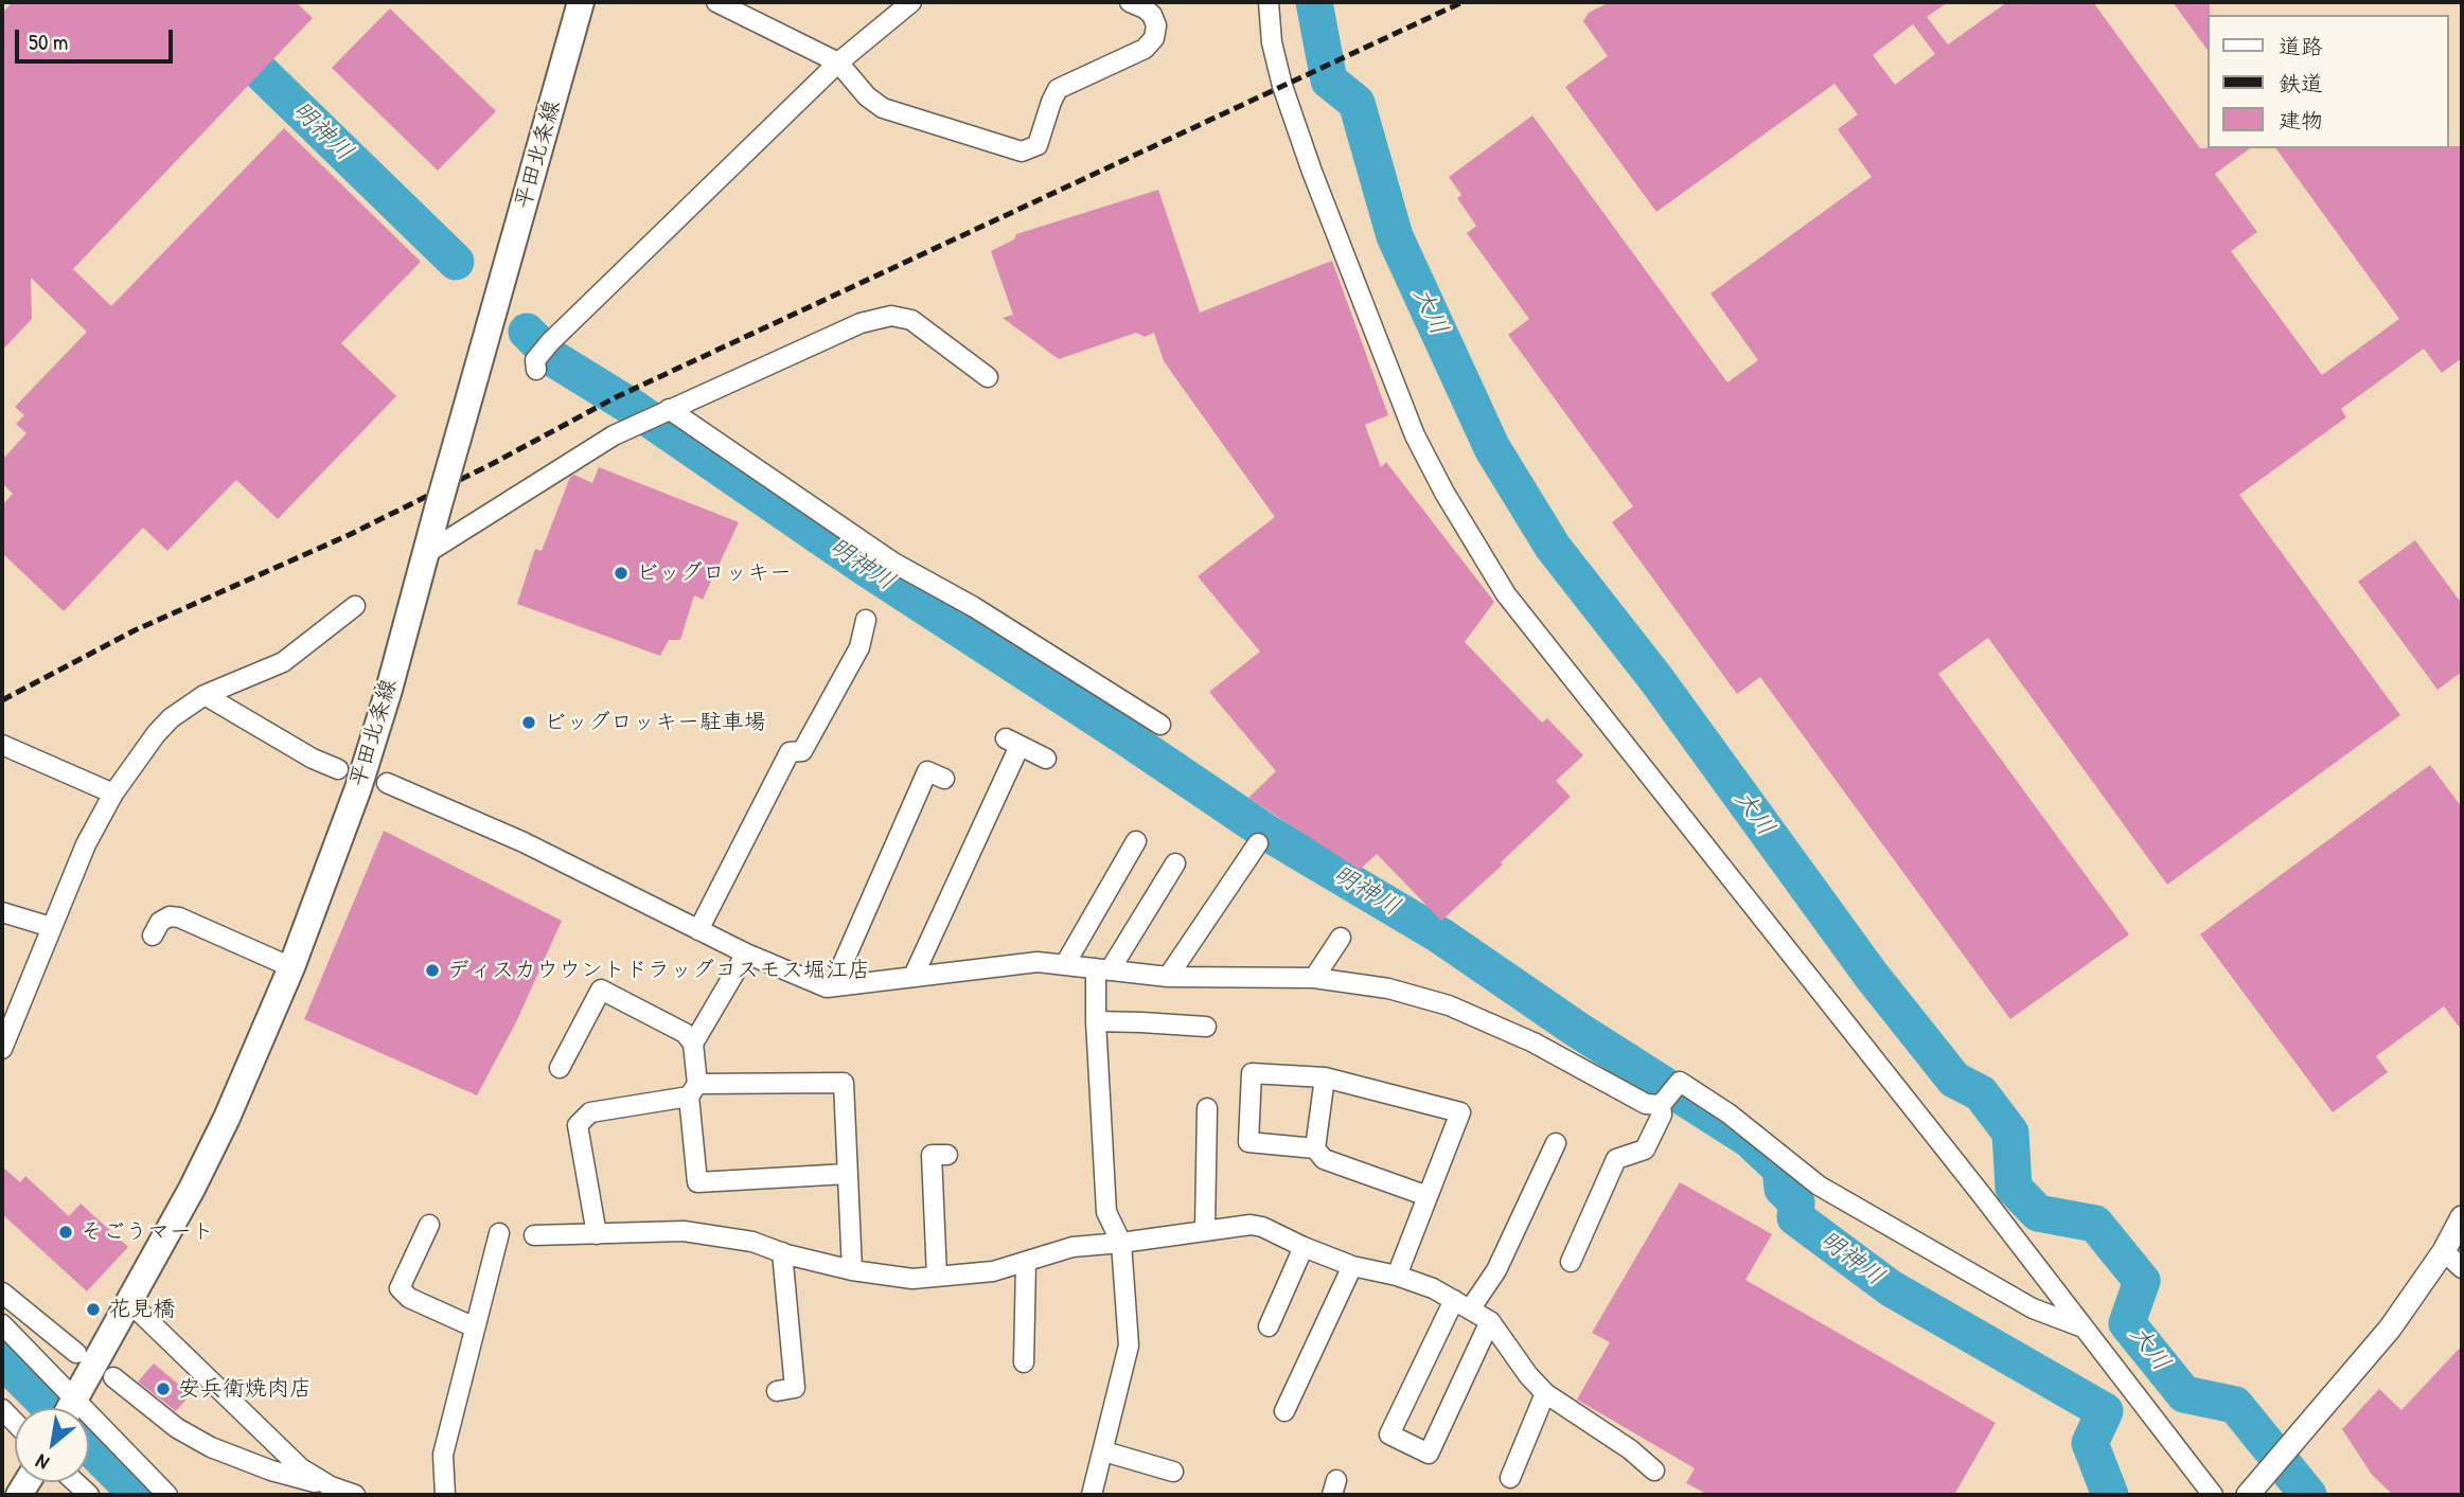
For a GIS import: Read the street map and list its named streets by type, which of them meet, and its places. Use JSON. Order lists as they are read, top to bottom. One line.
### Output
{"streets":{"main road":["平田北条線"]},"water":["明神川","大川"],"places":["ビッグロッキー","ビッグロッキー駐車場","ディスカウウントドラッグコスモス堀江店","そごうマート","花見橋","安兵衛焼肉店"],"legend":["道路","鉄道","建物"],"scale_bar":"50 m","north":"bottom left"}
